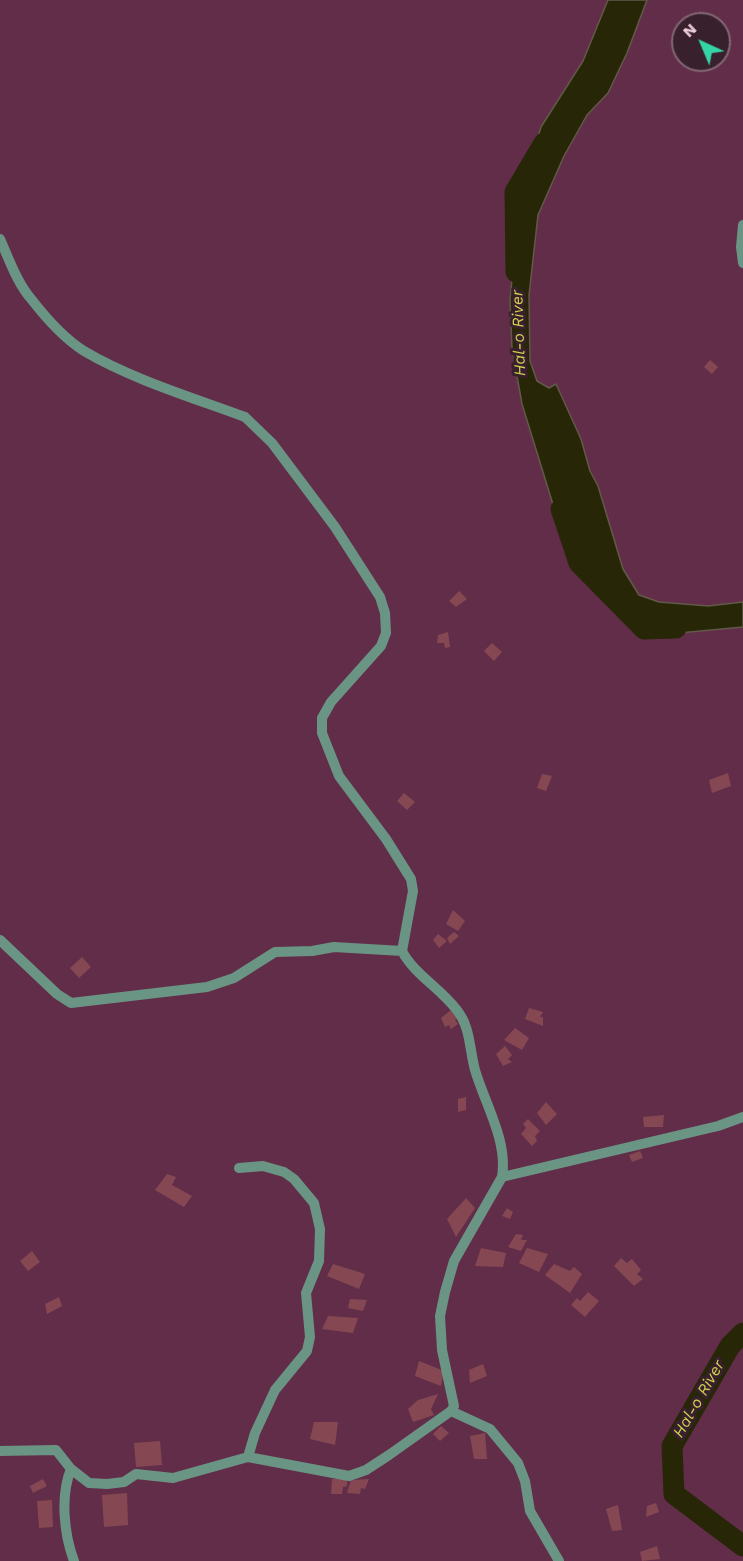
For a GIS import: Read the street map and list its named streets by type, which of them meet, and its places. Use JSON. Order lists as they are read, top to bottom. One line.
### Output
{"water":["Hal-o River"],"north":"top left"}
